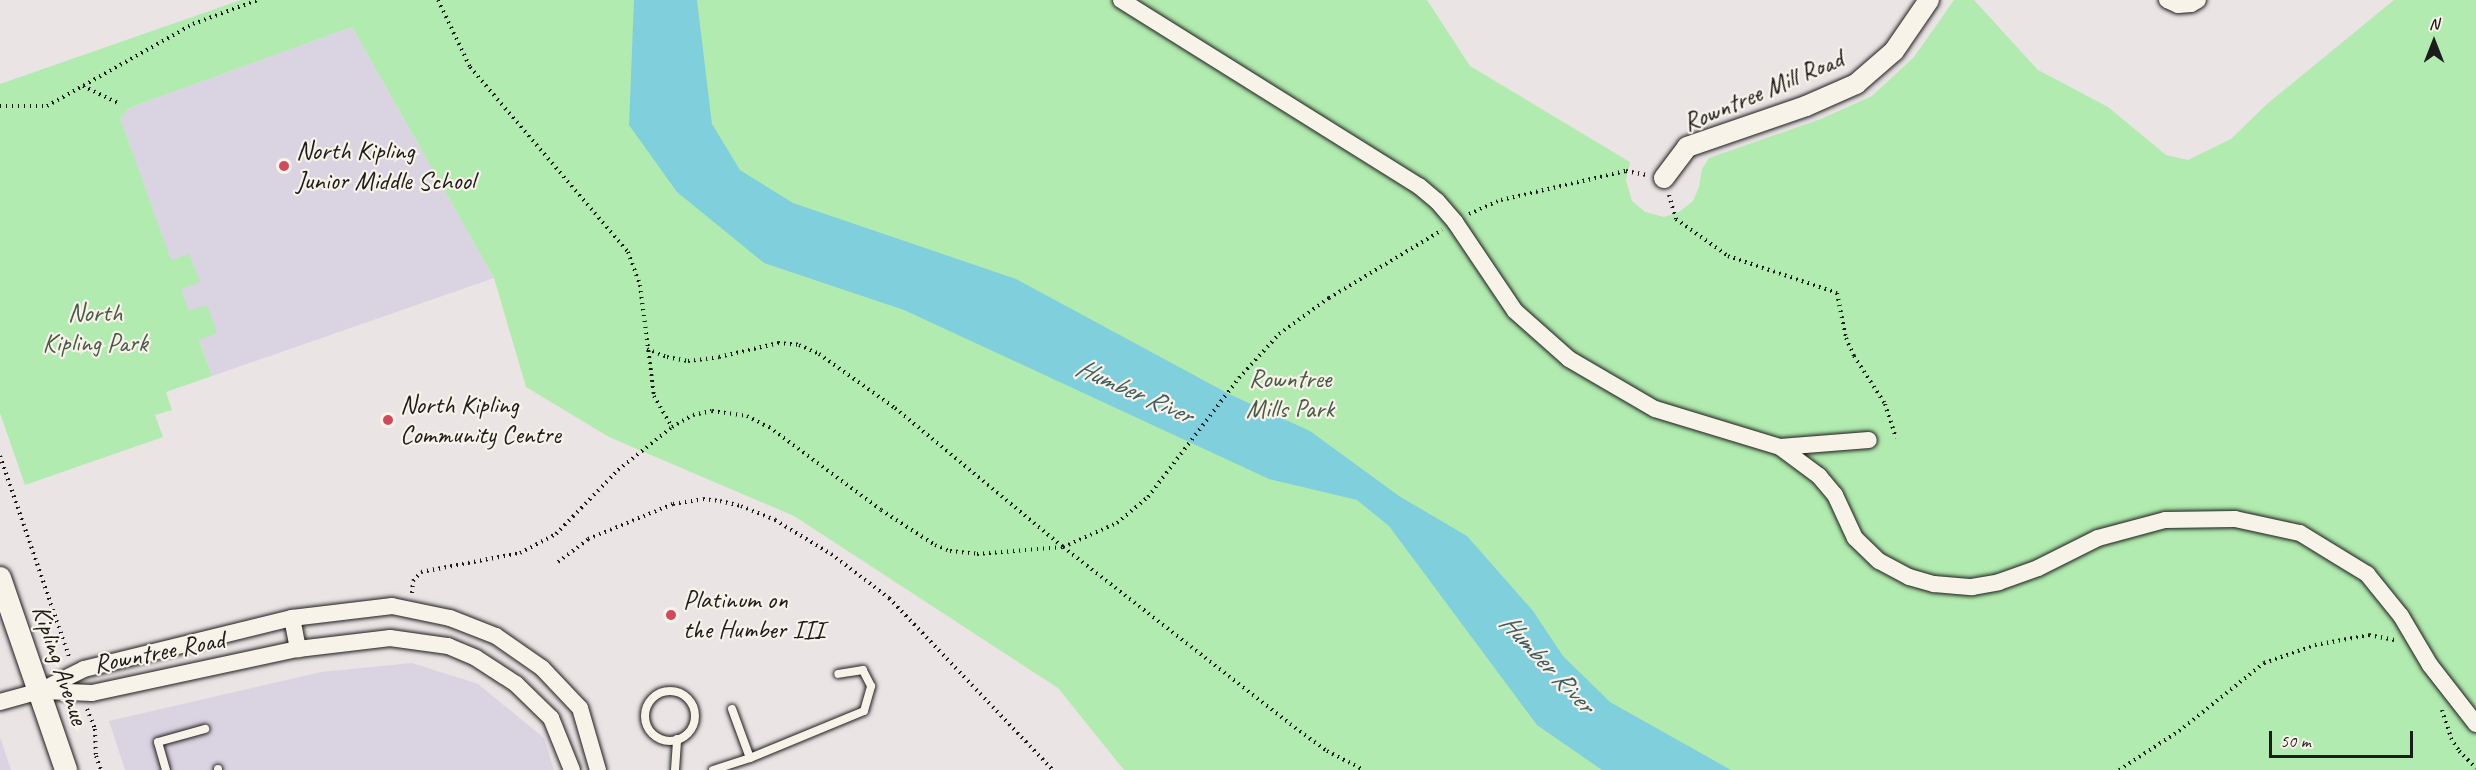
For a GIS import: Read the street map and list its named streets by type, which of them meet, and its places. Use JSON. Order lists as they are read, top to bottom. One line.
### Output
{"streets":{"main road":["Kipling Avenue"],"street":["Rowntree Mill Road","Rowntree Road"]},"crossings":[["Rowntree Road","Kipling Avenue"]],"water":["Humber River"],"parks":["North Kipling Park","Rowntree Mills Park"],"places":["North Kipling Junior Middle School","North Kipling Community Centre","Platinum on the Humber III"],"scale_bar":"50 m","north":"top"}
